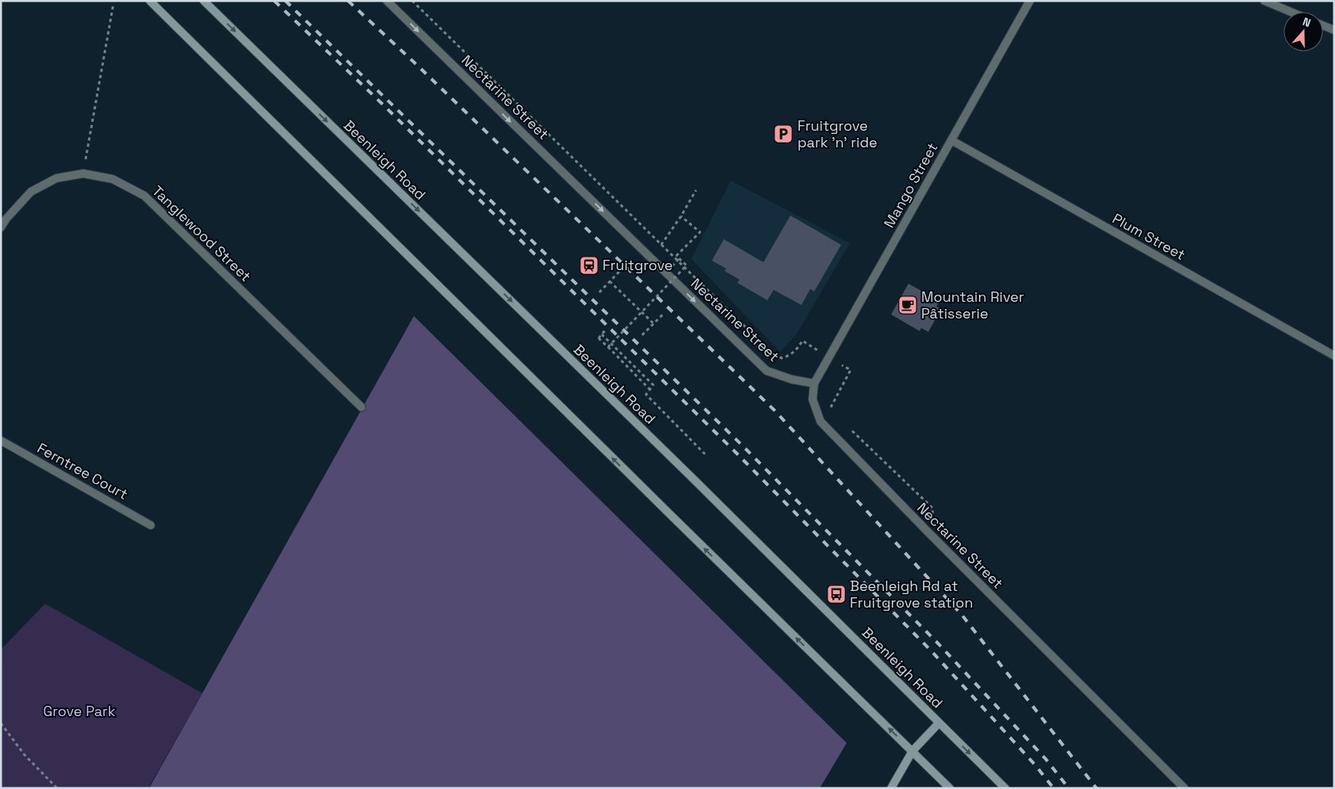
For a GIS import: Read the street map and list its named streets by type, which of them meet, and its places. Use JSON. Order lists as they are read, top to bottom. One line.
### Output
{"streets":{"main road":["Beenleigh Road"],"street":["Nectarine Street","Mango Street","Tanglewood Street","Plum Street","Ferntree Court"]},"crossings":[["Nectarine Street","Mango Street"],["Mango Street","Plum Street"]],"one_way":["Nectarine Street"],"parks":["Grove Park"],"places":{"parking":["Fruitgrove park 'n' ride"],"station":["Fruitgrove"],"cafe":["Mountain River Pâtisserie"],"bus stop":["Beenleigh Rd at Fruitgrove station"]},"north":"top"}
